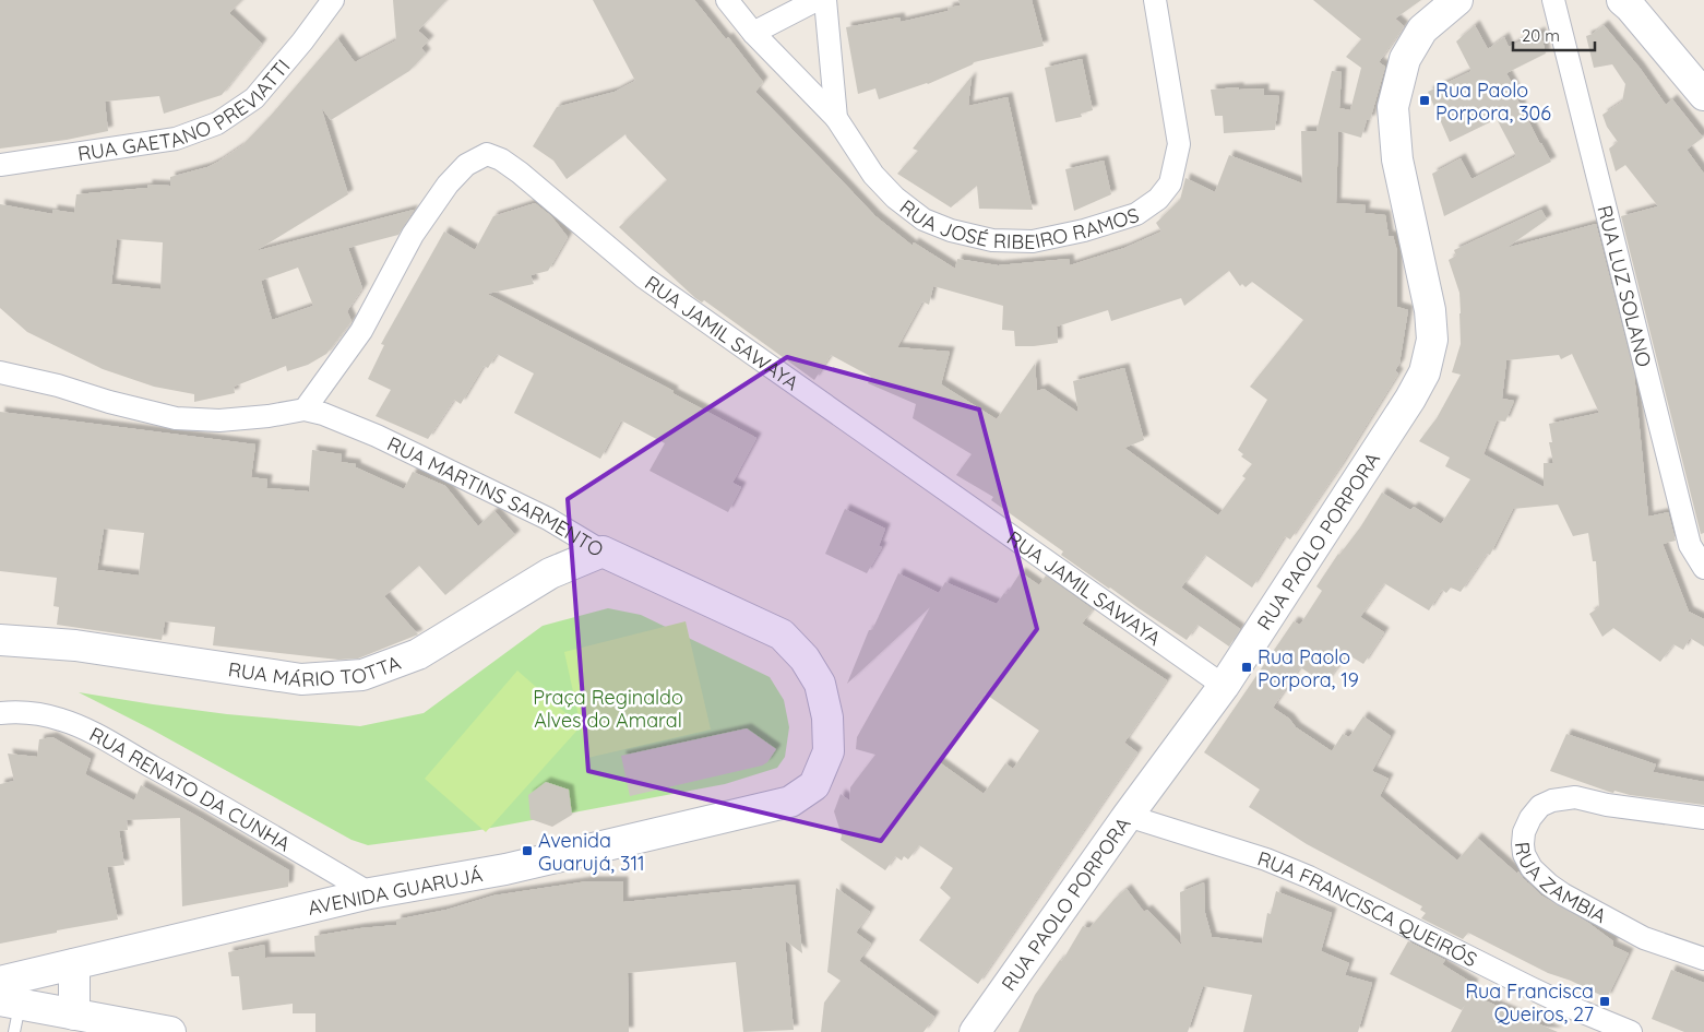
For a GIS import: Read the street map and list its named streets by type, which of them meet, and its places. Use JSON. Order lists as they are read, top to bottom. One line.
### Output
{"streets":{"street":["RUA GAETANO PREVIATTI","RUA JOSÉ RIBEIRO RAMOS","RUA LUZ SOLANO","RUA JAMIL SAWAYA","RUA MARTINS SARMENTO","RUA PAOLO PORPORA","RUA MÁRIO TOTTA","RUA RENATO DA CUNHA","RUA ZAMBIA","AVENIDA GUARUJÁ","RUA FRANCISCA QUEIRÓS"]},"crossings":[["RUA JAMIL SAWAYA","RUA MARTINS SARMENTO"],["RUA JAMIL SAWAYA","RUA PAOLO PORPORA"],["RUA MARTINS SARMENTO","RUA MÁRIO TOTTA"],["RUA MARTINS SARMENTO","AVENIDA GUARUJÁ"],["RUA PAOLO PORPORA","RUA FRANCISCA QUEIRÓS"],["RUA RENATO DA CUNHA","AVENIDA GUARUJÁ"]],"parks":["Praça Reginaldo Alves do Amaral"],"places":{"transit":["Rua Paolo Porpora, 306","Rua Paolo Porpora, 19","Avenida Guarujá, 311","Rua Francisca Queiros, 27"]},"scale_bar":"20 m"}
